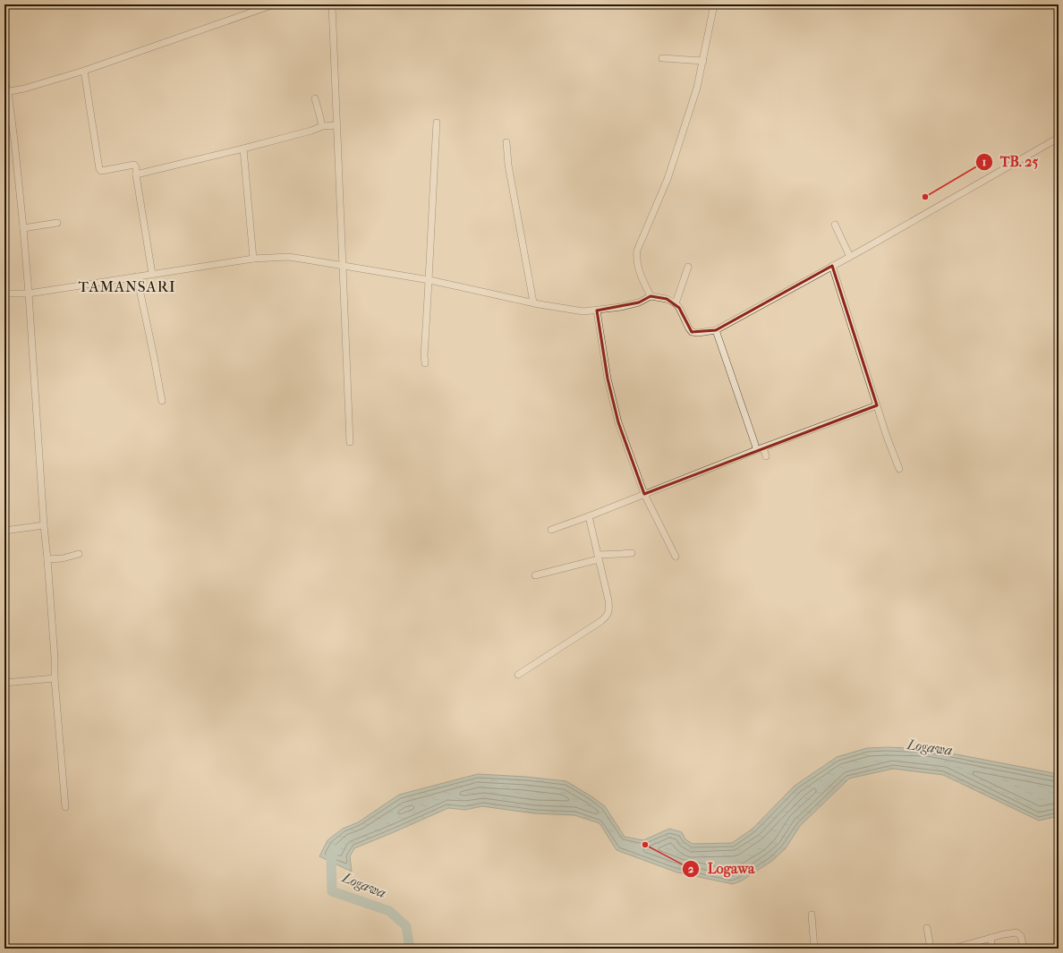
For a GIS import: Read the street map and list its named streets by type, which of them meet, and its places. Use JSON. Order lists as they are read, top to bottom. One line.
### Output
{"districts":["TAMANSARI"],"water":["Logawa"],"places":["TB. 25","Logawa"]}
